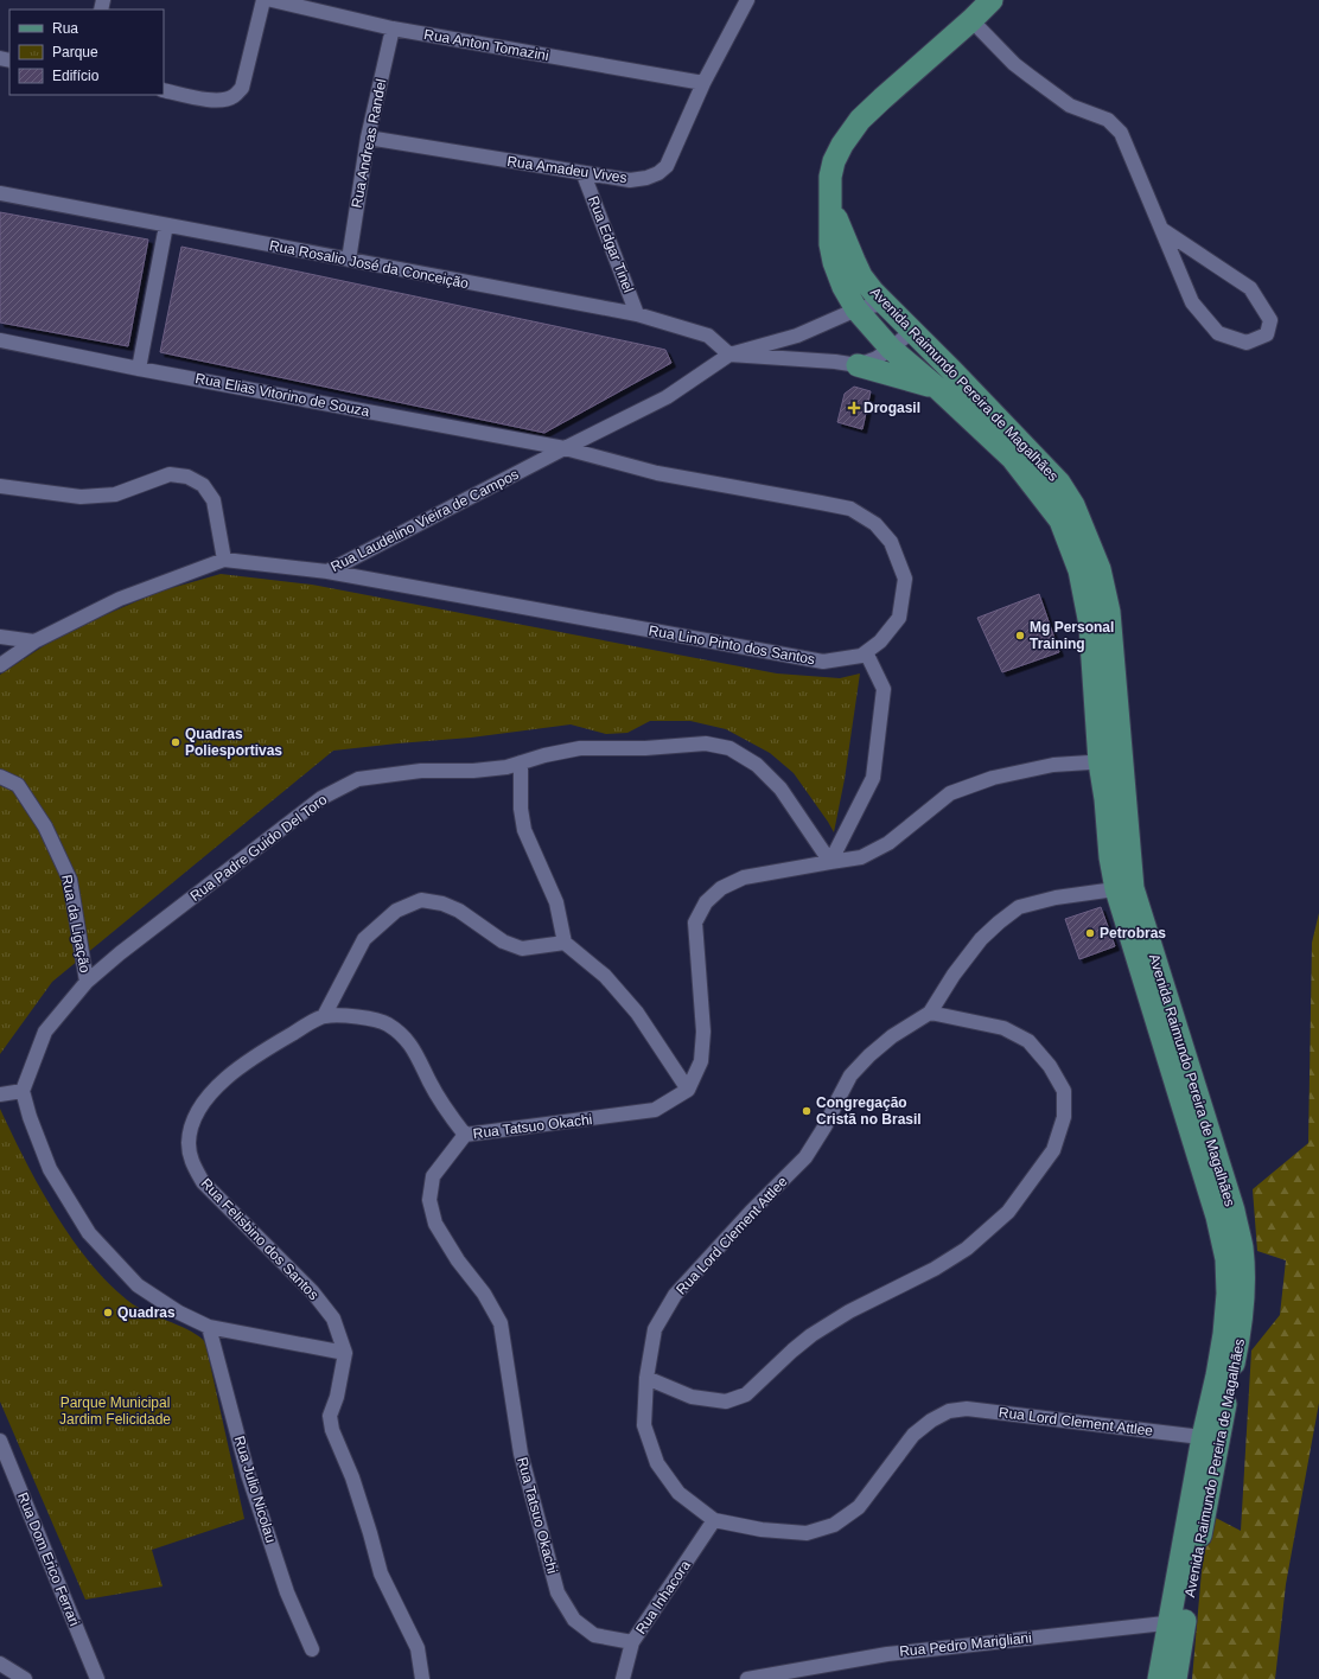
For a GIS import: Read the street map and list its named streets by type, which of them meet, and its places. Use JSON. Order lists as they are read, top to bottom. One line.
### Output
{"streets":{"main road":["Avenida Raimundo Pereira de Magalhães"],"street":["Rua Anton Tomazini","Rua Andreas Randel","Rua Amadeu Vives","Rua Edgar Tinel","Rua Rosalio José da Conceição","Rua Elias Vitorino de Souza","Rua Laudelino Vieira de Campos","Rua Lino Pinto dos Santos","Rua Padre Guido Del Toro","Rua da Ligação","Rua Tatsuo Okachi","Rua Lord Clement Attlee","Rua Felisbino dos Santos","Rua Julio Nicolau","Rua Dom Erico Ferrari","Rua Inhacora","Rua Pedro Marigliani"]},"crossings":[["Rua Anton Tomazini","Rua Andreas Randel"],["Rua Anton Tomazini","Rua Amadeu Vives"],["Rua Andreas Randel","Rua Amadeu Vives"],["Rua Andreas Randel","Rua Rosalio José da Conceição"],["Rua Amadeu Vives","Rua Edgar Tinel"],["Rua Edgar Tinel","Rua Rosalio José da Conceição"],["Rua Rosalio José da Conceição","Rua Laudelino Vieira de Campos"],["Avenida Raimundo Pereira de Magalhães","Rua Lord Clement Attlee"],["Avenida Raimundo Pereira de Magalhães","Rua Pedro Marigliani"],["Rua Elias Vitorino de Souza","Rua Laudelino Vieira de Campos"],["Rua Elias Vitorino de Souza","Rua Lino Pinto dos Santos"],["Rua Laudelino Vieira de Campos","Rua Lino Pinto dos Santos"],["Rua Padre Guido Del Toro","Rua da Ligação"],["Rua Tatsuo Okachi","Rua Felisbino dos Santos"],["Rua Tatsuo Okachi","Rua Inhacora"],["Rua Lord Clement Attlee","Rua Inhacora"]],"parks":["Parque Municipal Jardim Felicidade"],"places":{"health":["Drogasil"],"other":["Mg Personal Training","Quadras Poliesportivas","Petrobras","Congregação Cristã no Brasil","Quadras"]},"legend":["Rua","Parque","Edifício"]}
